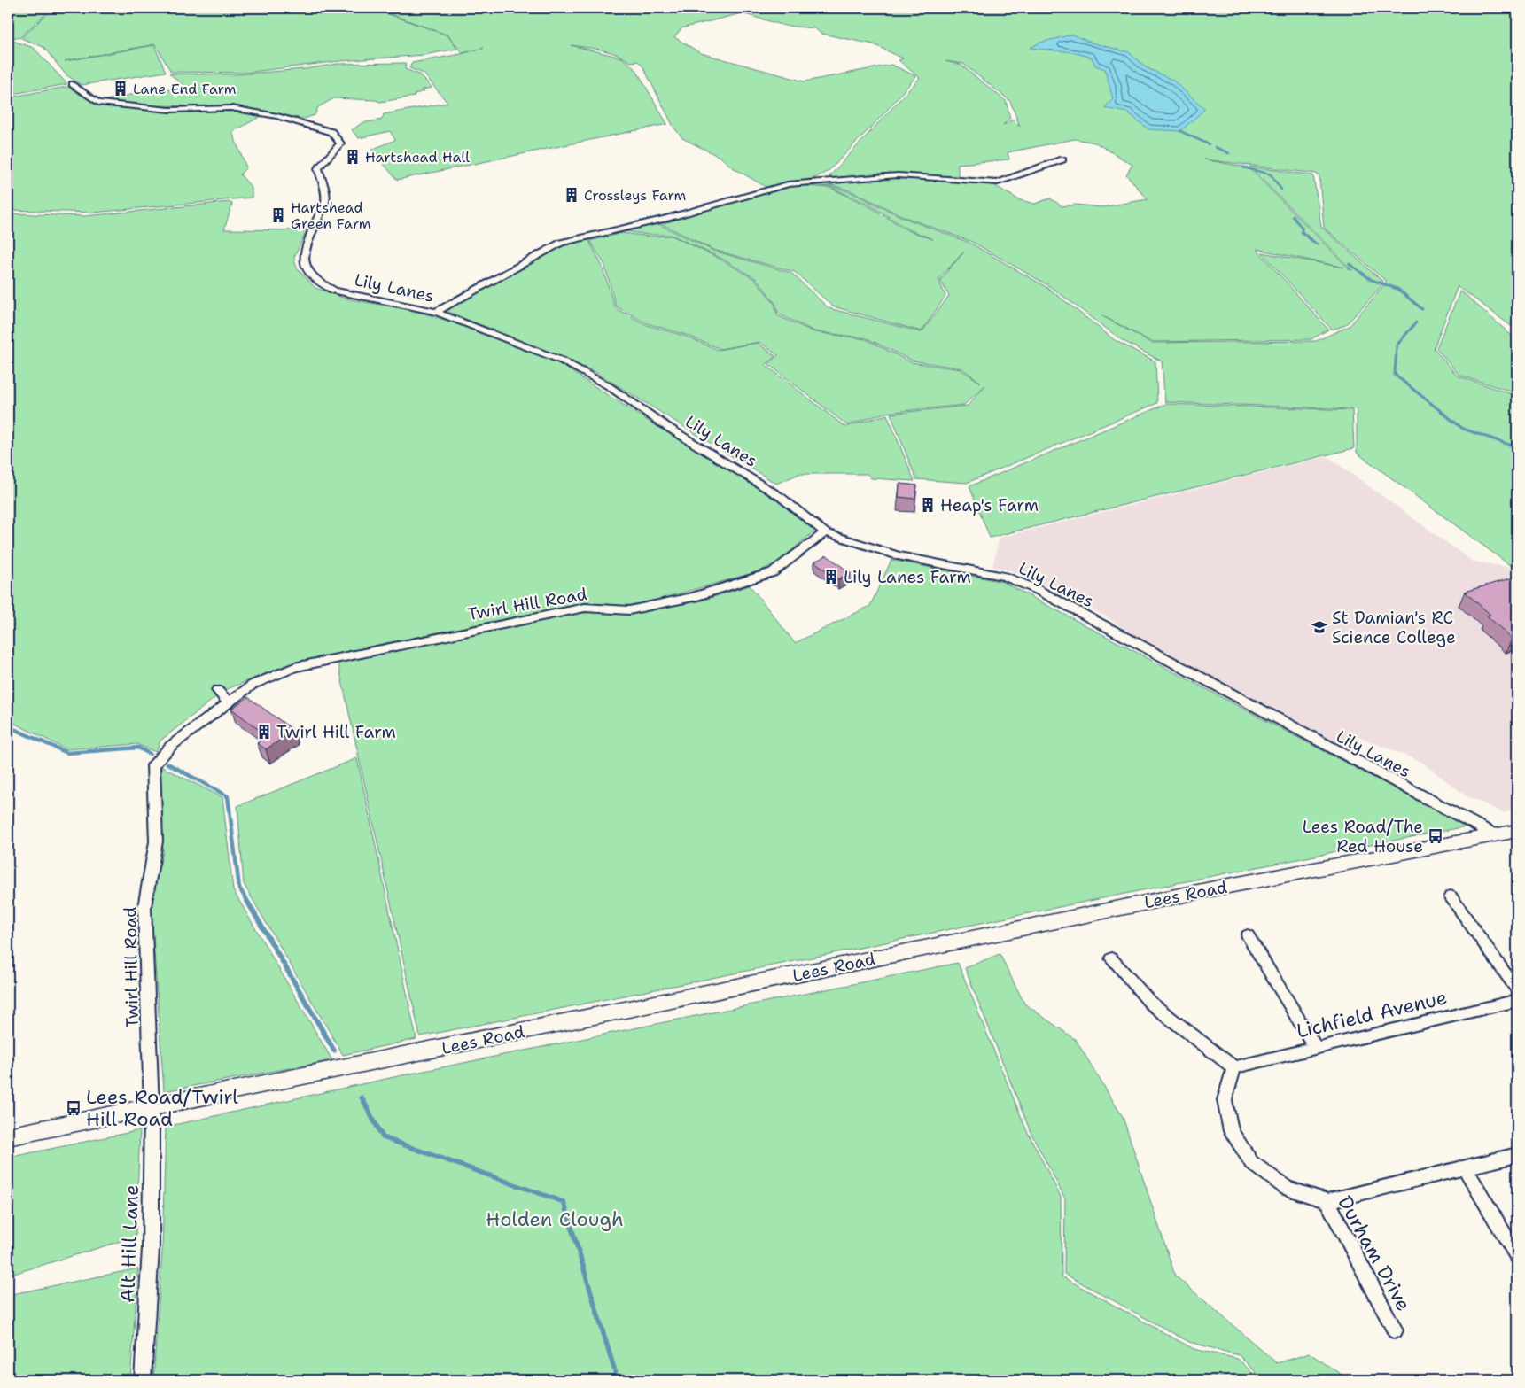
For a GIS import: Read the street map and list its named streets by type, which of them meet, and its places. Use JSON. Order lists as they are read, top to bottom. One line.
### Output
{"streets":{"main road":["Lees Road"],"street":["Lily Lanes","Twirl Hill Road","Lichfield Avenue","Alt Hill Lane","Durham Drive"]},"crossings":[["Lily Lanes","Twirl Hill Road"],["Lily Lanes","Lees Road"],["Twirl Hill Road","Lees Road"],["Twirl Hill Road","Alt Hill Lane"],["Lees Road","Alt Hill Lane"],["Lichfield Avenue","Durham Drive"]],"parks":["Holden Clough"],"places":{"building":["Lane End Farm","Hartshead Hall","Crossleys Farm","Hartshead Green Farm","Heap's Farm","Lily Lanes Farm","Twirl Hill Farm"],"school or university":["St Damian's RC Science College"],"bus stop":["Lees Road/The Red House","Lees Road/Twirl Hill Road"]}}
